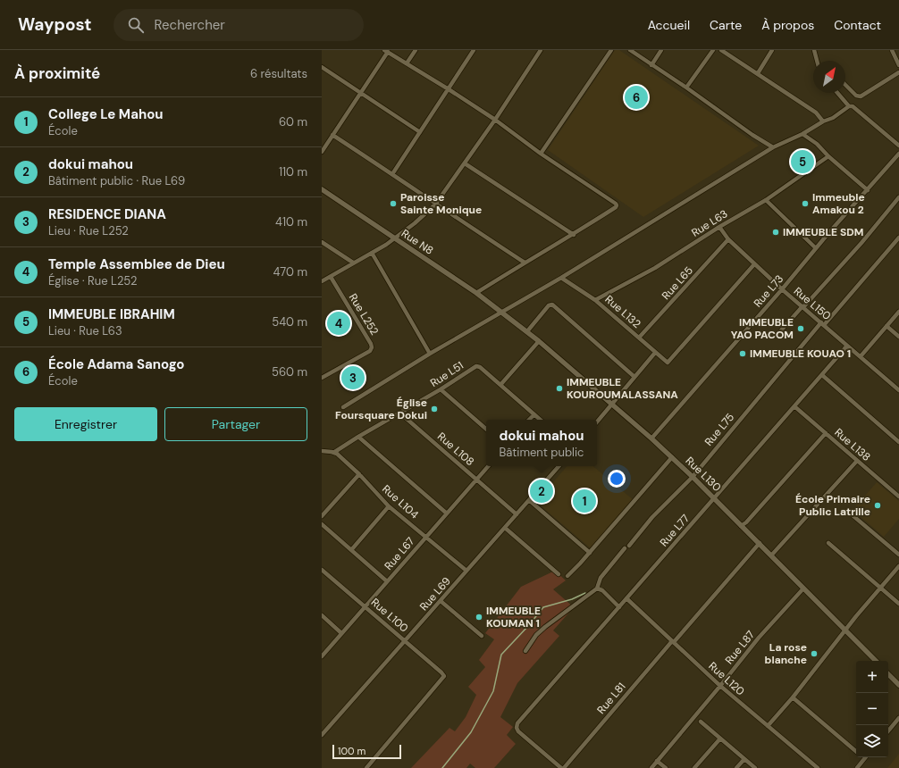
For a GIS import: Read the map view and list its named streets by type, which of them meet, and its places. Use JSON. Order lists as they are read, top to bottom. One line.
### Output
{"streets":{"street":["Rue L63","Rue N8","Rue L65","Rue L73","Rue L150","Rue L132","Rue L252","Rue L51","Rue L75","Rue L138","Rue L108","Rue L130","Rue L104","Rue L77","Rue L67","Rue L69","Rue L100","Rue L87","Rue L120","Rue L81"]},"crossings":[["Rue L63","Rue L150"],["Rue L63","Rue L132"],["Rue N8","Rue L130"],["Rue L65","Rue L150"],["Rue L65","Rue L132"],["Rue L73","Rue L150"],["Rue L73","Rue L130"],["Rue L150","Rue L132"],["Rue L150","Rue L75"],["Rue L150","Rue L77"],["Rue L51","Rue L108"],["Rue L51","Rue L104"],["Rue L75","Rue L130"],["Rue L138","Rue L77"],["Rue L108","Rue L67"],["Rue L108","Rue L69"],["Rue L130","Rue L77"],["Rue L130","Rue L87"],["Rue L130","Rue L81"],["Rue L104","Rue L67"],["Rue L104","Rue L69"],["Rue L77","Rue L120"],["Rue L67","Rue L100"],["Rue L69","Rue L100"],["Rue L87","Rue L120"],["Rue L120","Rue L81"]],"places":["Paroisse Sainte Monique","Immeuble Amakou 2","IMMEUBLE SDM","IMMEUBLE YAO PACOM","IMMEUBLE KOUAO 1","IMMEUBLE KOUROUMALASSANA","Église Foursquare Dokui","École Primaire Public Latrille","IMMEUBLE KOUMAN 1","La rose blanche"],"scale_bar":"100 m","north":"top right","page":{"header":"Waypost","search":"Rechercher","nav":["Accueil","Carte","À propos","Contact"],"heading":["À proximité","6 résultats"],"pins":["6","5","4","3","2","1"],"list":[{"mark":"1","name":"College Le Mahou","note":"École","value":"60 m"},{"mark":"2","name":"dokui mahou","note":"Bâtiment public · Rue L69","value":"110 m"},{"mark":"3","name":"RESIDENCE DIANA","note":"Lieu · Rue L252","value":"410 m"},{"mark":"4","name":"Temple Assemblee de Dieu","note":"Église · Rue L252","value":"470 m"},{"mark":"5","name":"IMMEUBLE IBRAHIM","note":"Lieu · Rue L63","value":"540 m"},{"mark":"6","name":"École Adama Sanogo","note":"École","value":"560 m"}],"buttons":["Enregistrer","Partager"],"popup":["dokui mahou","Bâtiment public"],"map_buttons":["+","−"],"scale":"100 m"}}
